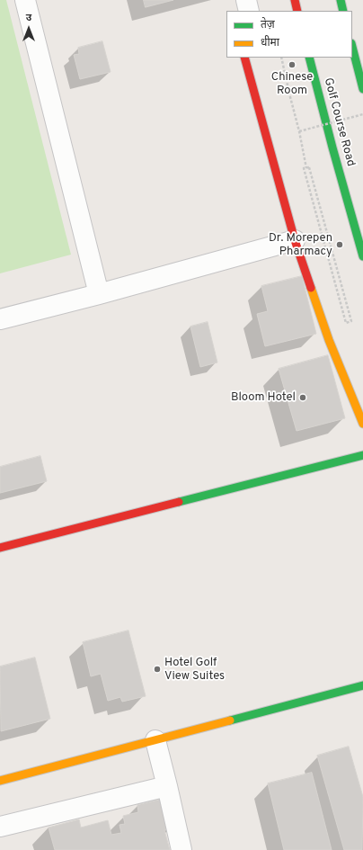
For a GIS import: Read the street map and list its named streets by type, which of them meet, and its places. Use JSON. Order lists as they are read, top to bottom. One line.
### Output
{"streets":{"street":["Golf Course Road"]},"places":["Chinese Room","Dr. Morepen Pharmacy","Bloom Hotel","Hotel Golf View Suites"],"legend":["तेज़","धीमा"],"north":"top"}
